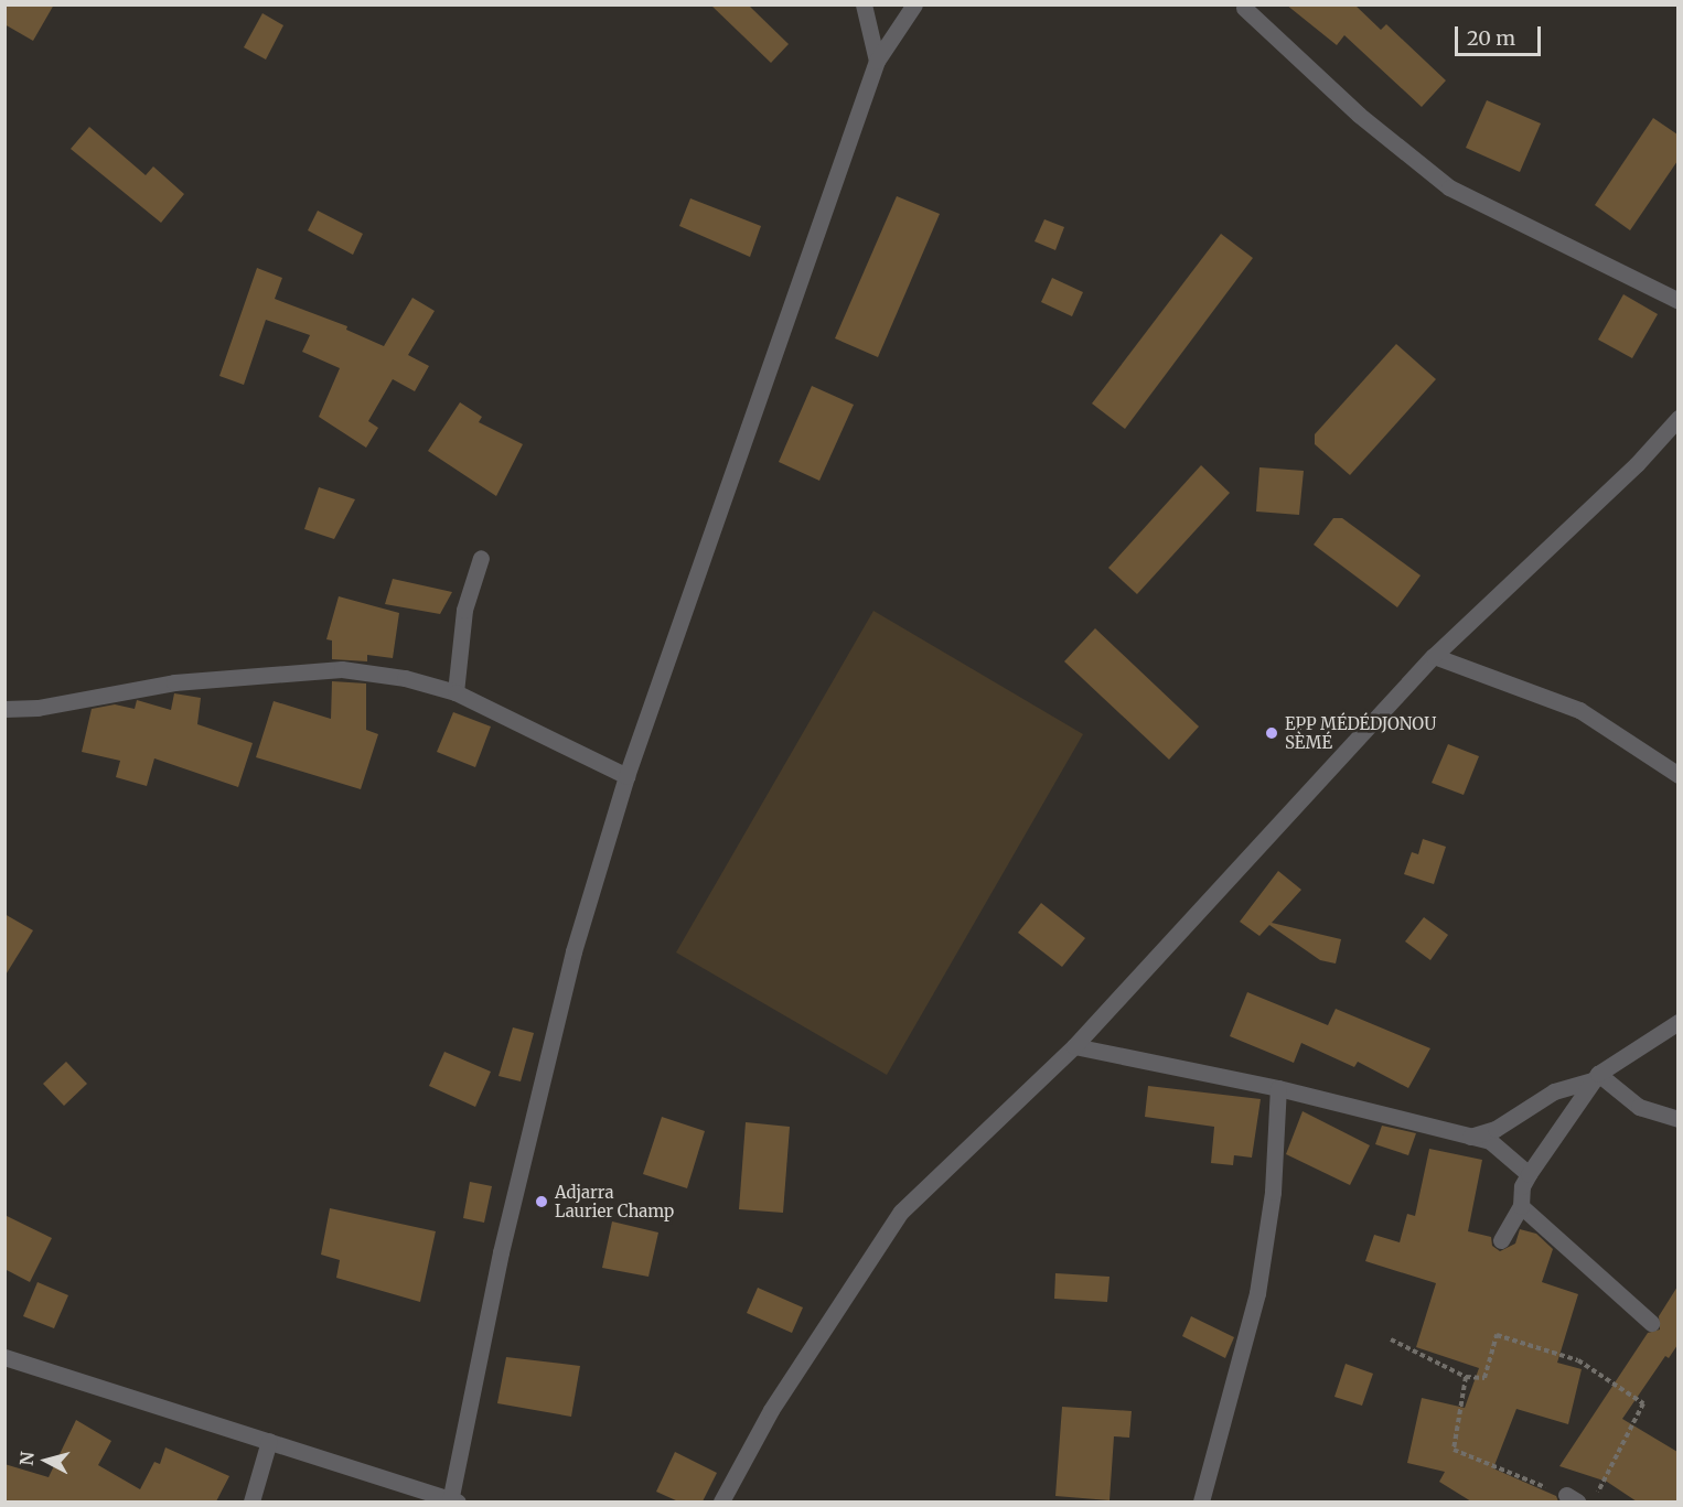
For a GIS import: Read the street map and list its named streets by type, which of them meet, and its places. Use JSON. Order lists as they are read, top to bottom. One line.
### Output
{"places":["EPP MÉDÉDJONOU SÈMÉ","Adjarra Laurier Champ"],"scale_bar":"20 m","north":"left"}
